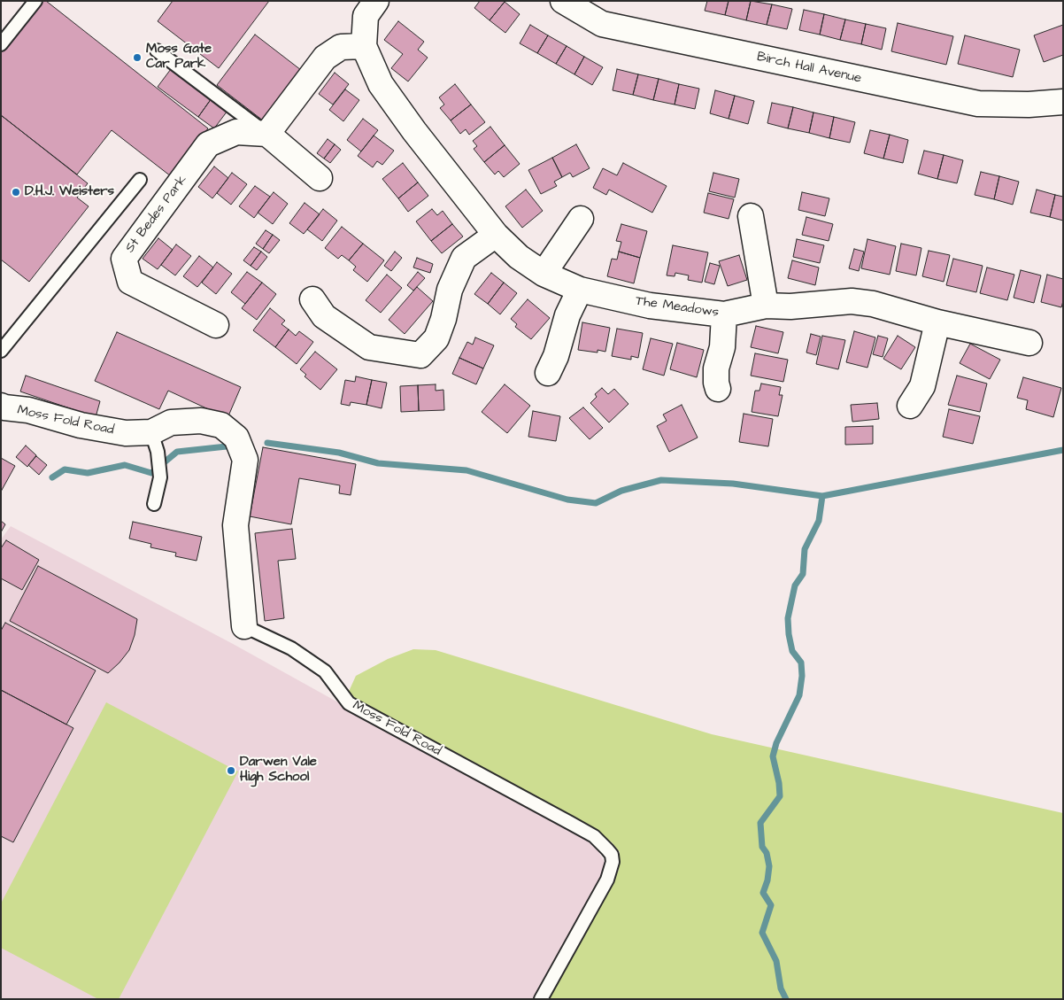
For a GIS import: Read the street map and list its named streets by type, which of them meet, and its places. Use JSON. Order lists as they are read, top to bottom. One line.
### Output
{"streets":{"street":["Birch Hall Avenue","St Bedes Park","The Meadows","Moss Fold Road"]},"places":["Moss Gate Car Park","D.H.J. Weisters","Darwen Vale High School"]}
